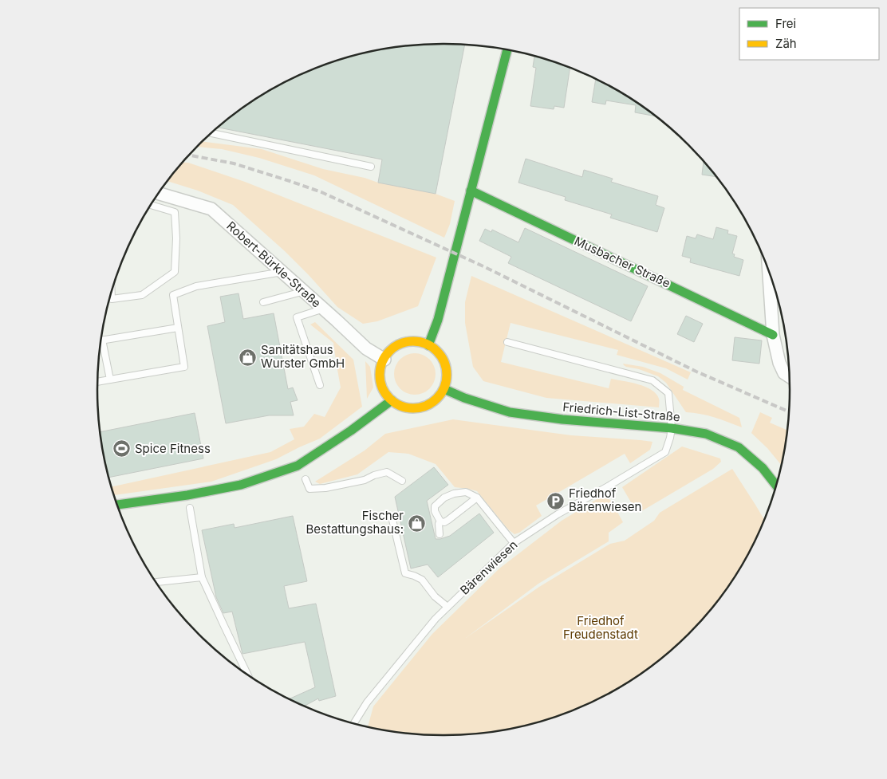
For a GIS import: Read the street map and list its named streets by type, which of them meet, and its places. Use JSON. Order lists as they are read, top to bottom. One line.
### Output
{"streets":{"street":["Musbacher Straße","Robert-Bürkle-Straße","Friedrich-List-Straße"],"lane":["Bärenwiesen"]},"crossings":[["Robert-Bürkle-Straße","Friedrich-List-Straße"],["Friedrich-List-Straße","Bärenwiesen"]],"parks":["Friedhof Freudenstadt"],"places":{"shop":["Sanitätshaus Wurster GmbH","Fischer Bestattungshaus:"],"sports":["Spice Fitness"],"parking":["Friedhof Bärenwiesen"]},"legend":["Frei","Zäh"]}
